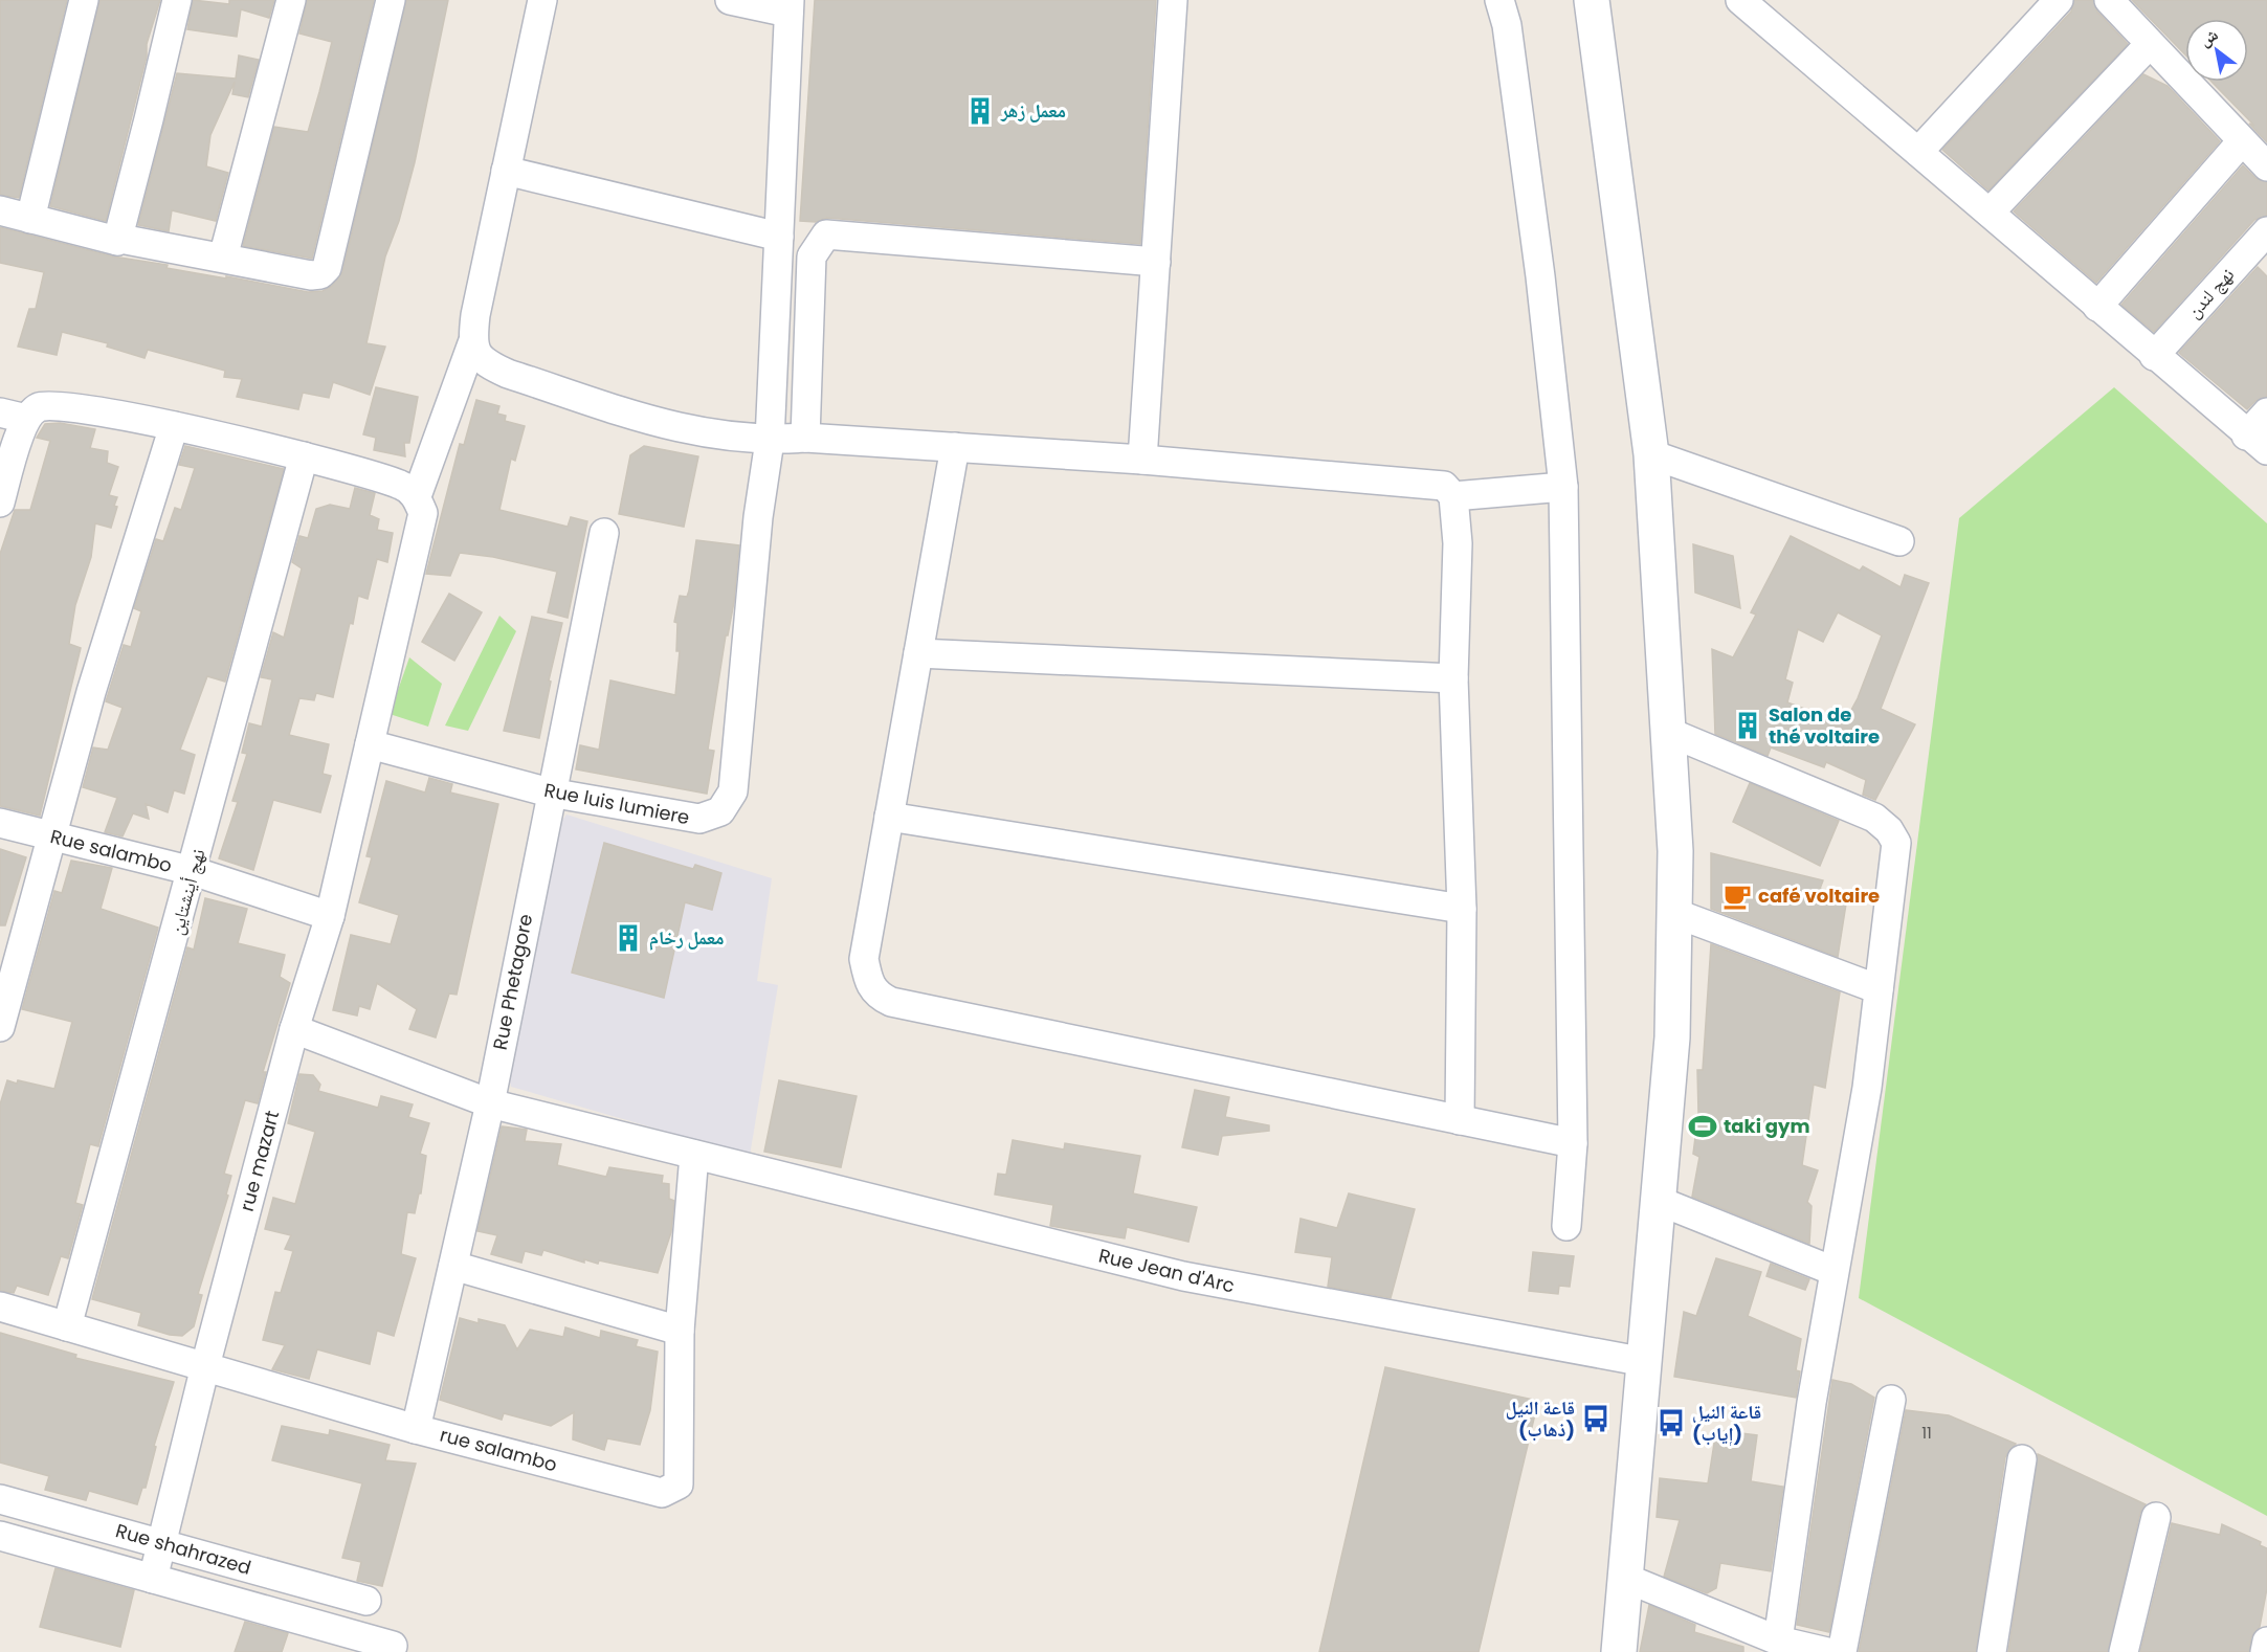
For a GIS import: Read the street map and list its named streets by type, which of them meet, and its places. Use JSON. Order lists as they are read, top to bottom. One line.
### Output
{"streets":{"street":["نهج لندن","Rue luis lumiere","Rue salambo","نهج أينشتاين","Rue Phetagore","rue mazart","Rue Jean d'Arc","rue salambo","Rue shahrazed"]},"crossings":[["Rue luis lumiere","Rue Phetagore"],["Rue luis lumiere","rue mazart"],["Rue salambo","نهج أينشتاين"],["Rue salambo","rue mazart"],["نهج أينشتاين","rue salambo"],["Rue Phetagore","Rue Jean d'Arc"],["Rue Phetagore","rue salambo"],["rue mazart","Rue Jean d'Arc"],["rue mazart","rue salambo"],["rue mazart","Rue shahrazed"],["Rue Jean d'Arc","rue salambo"]],"places":{"building":["معمل زهر","Salon de thé voltaire","معمل رخام"],"cafe":["café voltaire"],"sports":["taki gym"],"bus stop":["قاعة النيل (ذهاب)","قاعة النيل (إياب)"]},"house_numbers":["11"],"north":"top left"}
